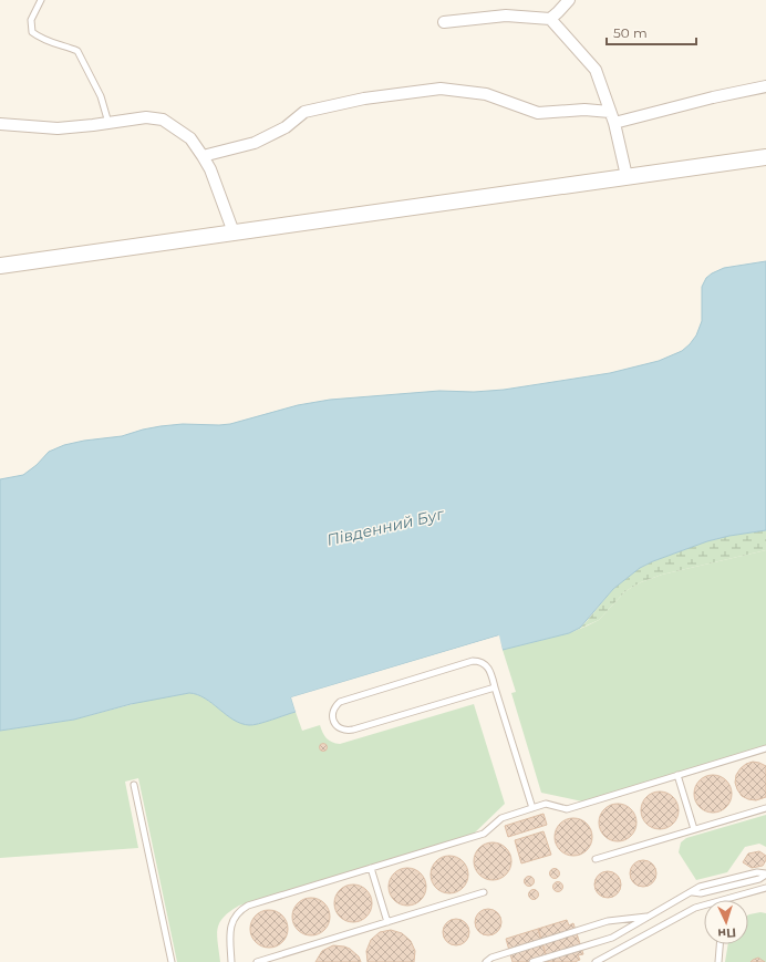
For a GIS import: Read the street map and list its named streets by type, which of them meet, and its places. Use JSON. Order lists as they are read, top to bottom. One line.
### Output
{"water":["Південний Буг"],"scale_bar":"50 m","north":"bottom"}
